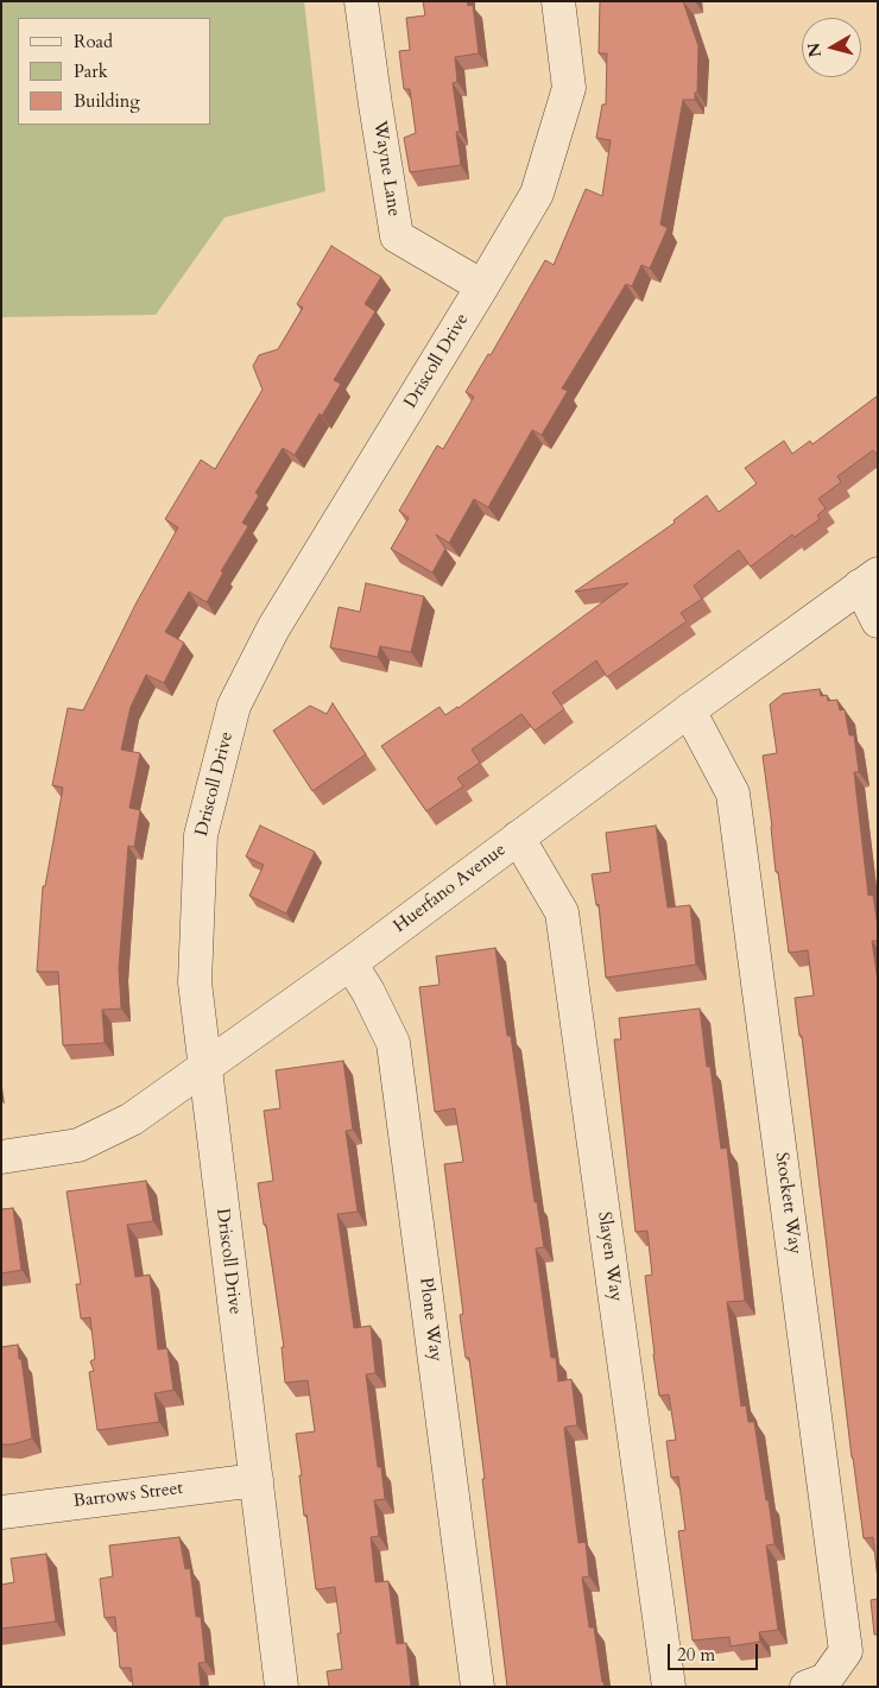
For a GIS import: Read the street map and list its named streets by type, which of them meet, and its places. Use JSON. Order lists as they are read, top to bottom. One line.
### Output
{"streets":{"street":["Wayne Lane","Driscoll Drive","Huerfano Avenue","Stockett Way","Slayen Way","Plone Way","Barrows Street"]},"crossings":[["Wayne Lane","Driscoll Drive"],["Driscoll Drive","Huerfano Avenue"],["Driscoll Drive","Barrows Street"],["Huerfano Avenue","Stockett Way"],["Huerfano Avenue","Slayen Way"],["Huerfano Avenue","Plone Way"]],"legend":["Road","Park","Building"],"scale_bar":"20 m","north":"left"}
